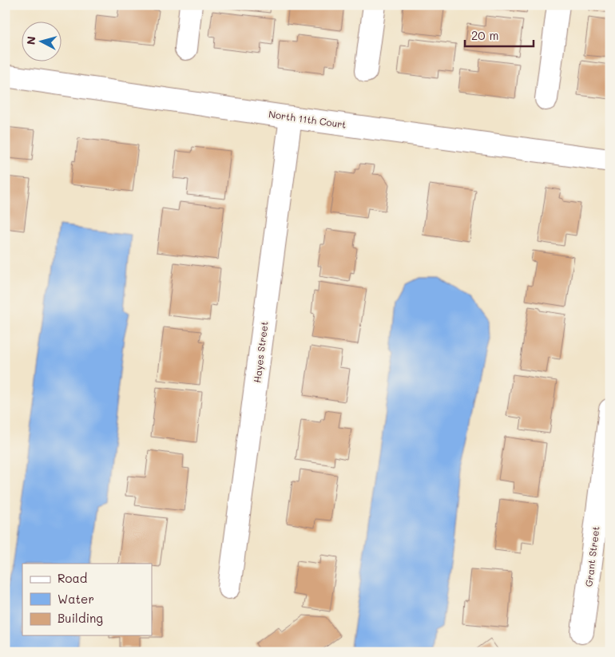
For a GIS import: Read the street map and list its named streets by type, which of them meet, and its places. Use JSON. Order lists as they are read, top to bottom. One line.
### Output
{"streets":{"street":["North 11th Court","Hayes Street","Grant Street"]},"crossings":[["North 11th Court","Hayes Street"]],"legend":["Road","Water","Building"],"scale_bar":"20 m","north":"left"}
